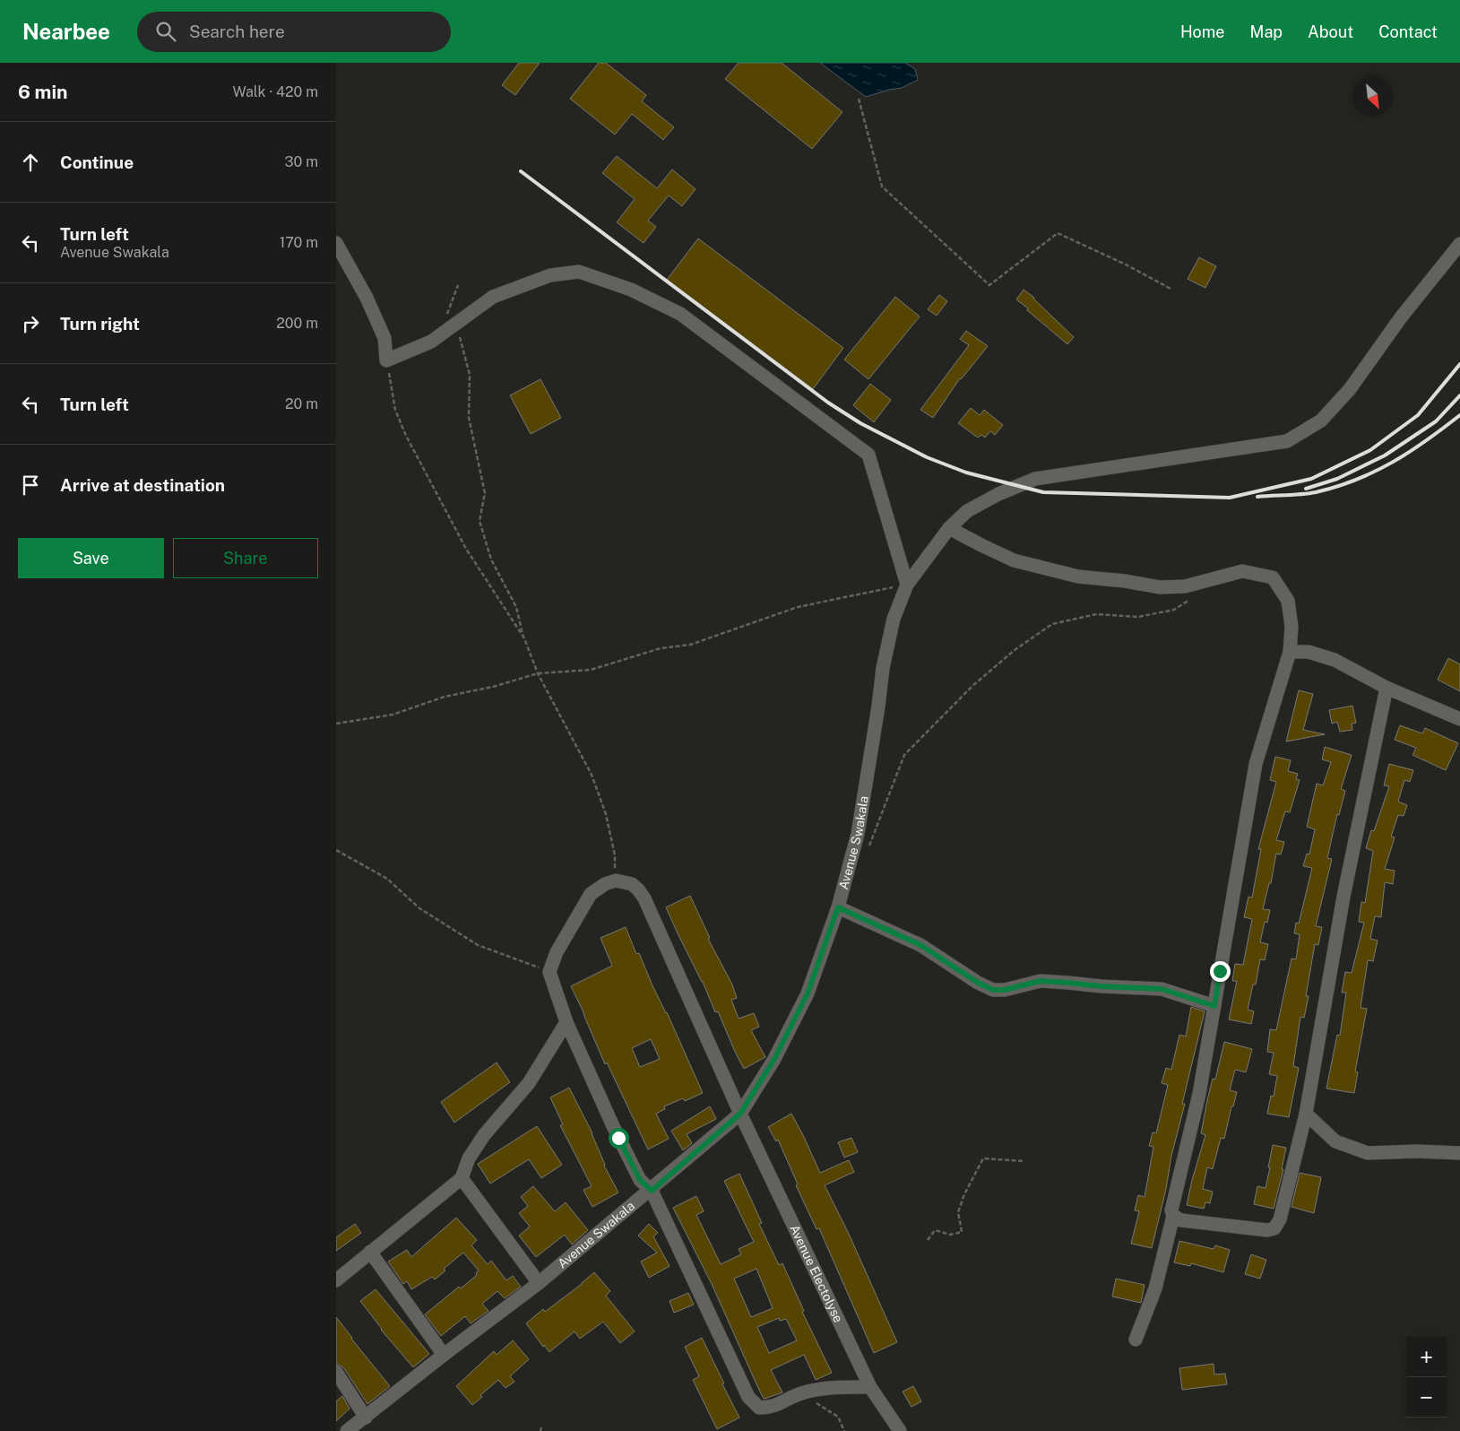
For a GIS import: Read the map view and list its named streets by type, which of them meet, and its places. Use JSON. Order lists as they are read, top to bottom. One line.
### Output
{"streets":{"street":["Avenue Swakala","Avenue Electolyse"]},"crossings":[["Avenue Swakala","Avenue Electolyse"]],"north":"bottom right","page":{"header":"Nearbee","search":"Search here","nav":["Home","Map","About","Contact"],"heading":["6 min","Walk · 420 m"],"list":[["Continue","30 m"],["Turn left","Avenue Swakala","170 m"],["Turn right","200 m"],["Turn left","20 m"],"Arrive at destination"],"buttons":["Save","Share"],"map_buttons":["+","−"]}}
